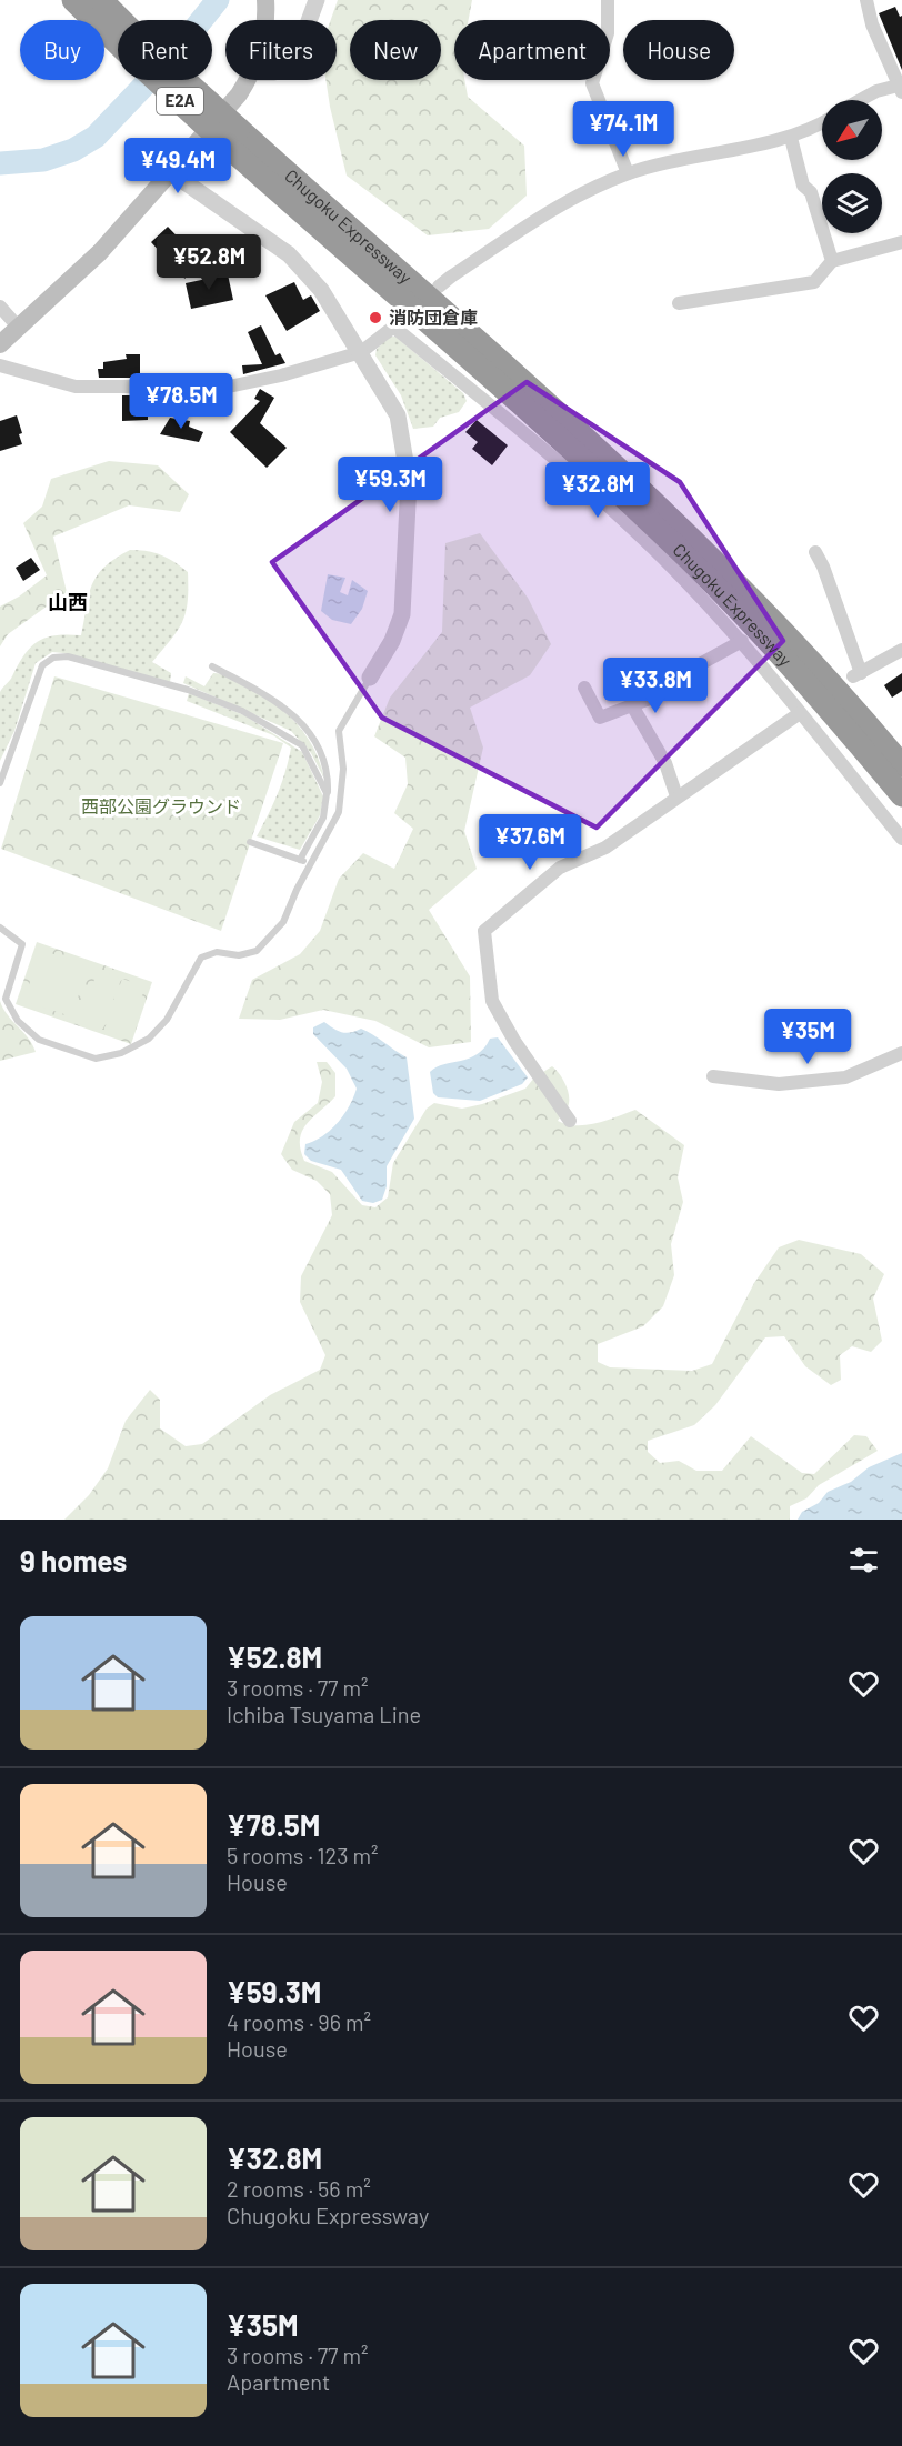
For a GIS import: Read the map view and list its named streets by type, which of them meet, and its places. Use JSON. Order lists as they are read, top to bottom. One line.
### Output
{"streets":{"highway":["E2A","Chugoku Expressway"]},"districts":["山西"],"parks":["西部公園グラウンド"],"places":["消防団倉庫"],"north":"bottom left","page":{"chip":["Buy","Rent","Filters","New","Apartment","House"],"price":["¥74.1M","¥49.4M","¥52.8M","¥78.5M","¥59.3M","¥32.8M","¥33.8M","¥37.6M","¥35M"],"heading":"9 homes","list":[{"name":"¥52.8M","note":"3 rooms · 77 m² · Ichiba Tsuyama Line"},{"name":"¥78.5M","note":"5 rooms · 123 m² · House"},{"name":"¥59.3M","note":"4 rooms · 96 m² · House"},{"name":"¥32.8M","note":"2 rooms · 56 m² · Chugoku Expressway"},{"name":"¥35M","note":"3 rooms · 77 m² · Apartment"}]}}
